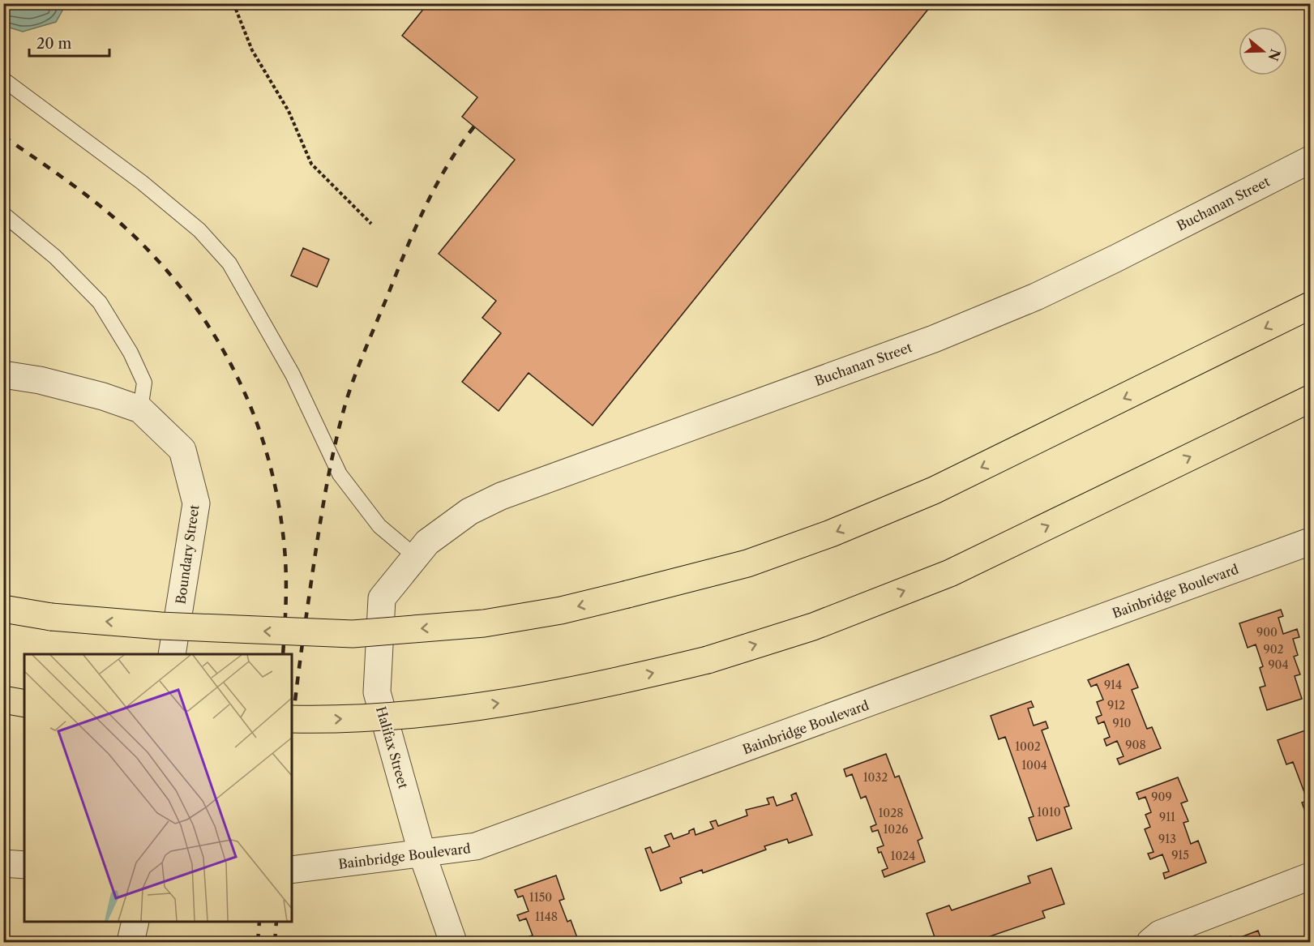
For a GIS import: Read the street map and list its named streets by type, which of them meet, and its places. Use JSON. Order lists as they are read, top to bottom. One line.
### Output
{"streets":{"street":["Buchanan Street","Boundary Street","Bainbridge Boulevard","Halifax Street"]},"crossings":[["Buchanan Street","Halifax Street"],["Bainbridge Boulevard","Halifax Street"]],"house_numbers":["900","902","904","914","912","910","908","1002","1004","1032","909","1010","1028","911","1026","913","915","1024","1150","1148"],"scale_bar":"20 m","north":"right"}
